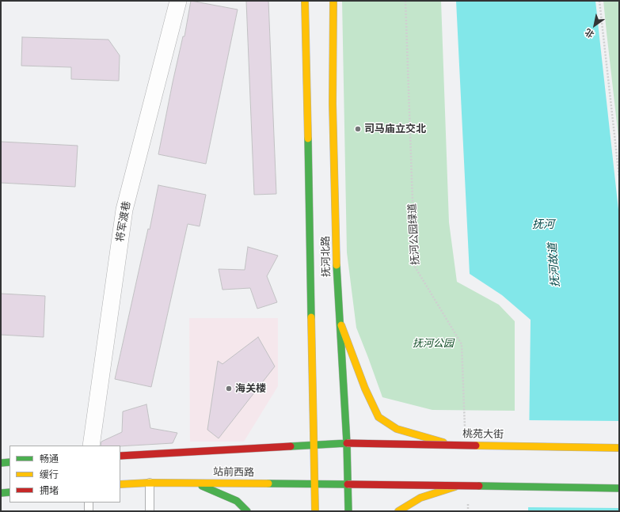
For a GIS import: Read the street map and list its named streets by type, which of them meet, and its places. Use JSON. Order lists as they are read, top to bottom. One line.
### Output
{"streets":{"main road":["抚河北路","桃苑大街","站前西路"],"street":["将军渡巷"],"path":["抚河公园绿道"]},"crossings":[["抚河北路","桃苑大街"],["抚河北路","站前西路"],["桃苑大街","站前西路"]],"water":["抚河","抚河故道"],"parks":["抚河公园"],"places":["司马庙立交北","海关楼"],"legend":["畅通","缓行","拥堵"],"north":"bottom left"}
